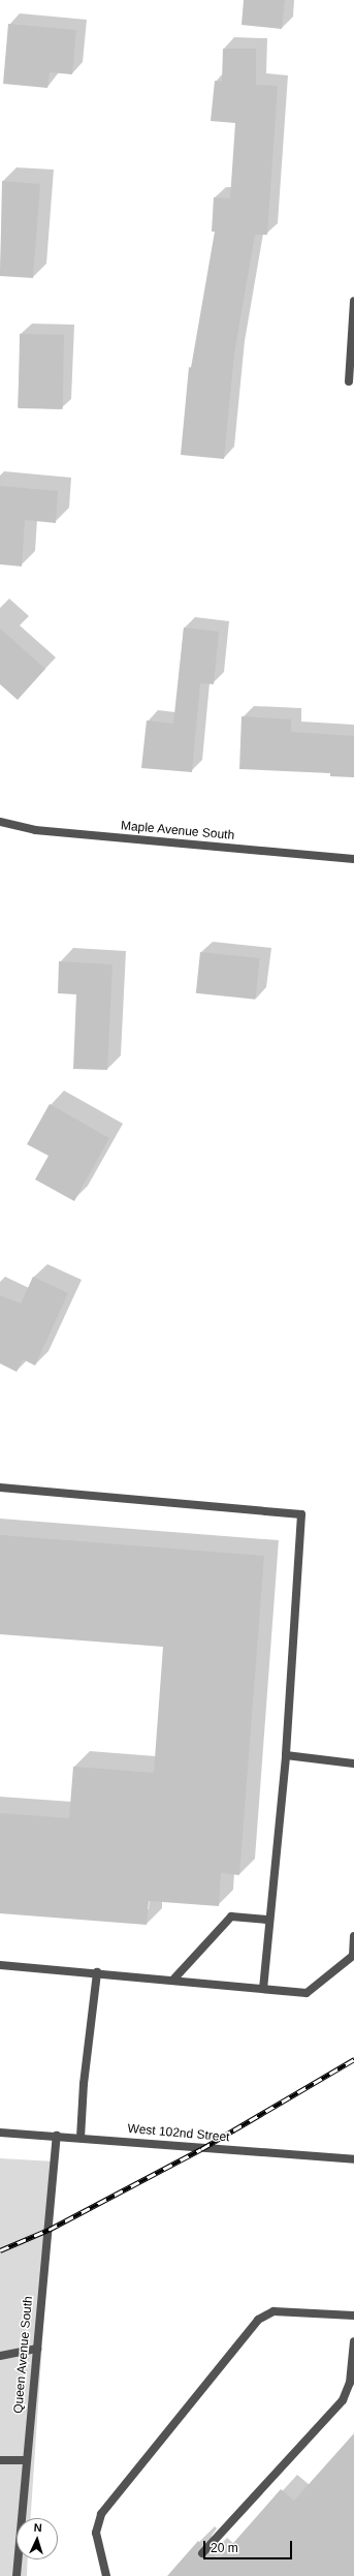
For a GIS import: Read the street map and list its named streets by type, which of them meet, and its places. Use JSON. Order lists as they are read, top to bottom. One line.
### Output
{"streets":{"street":["Maple Avenue South","West 102nd Street","Queen Avenue South"]},"crossings":[["West 102nd Street","Queen Avenue South"]],"scale_bar":"20 m","north":"top"}
